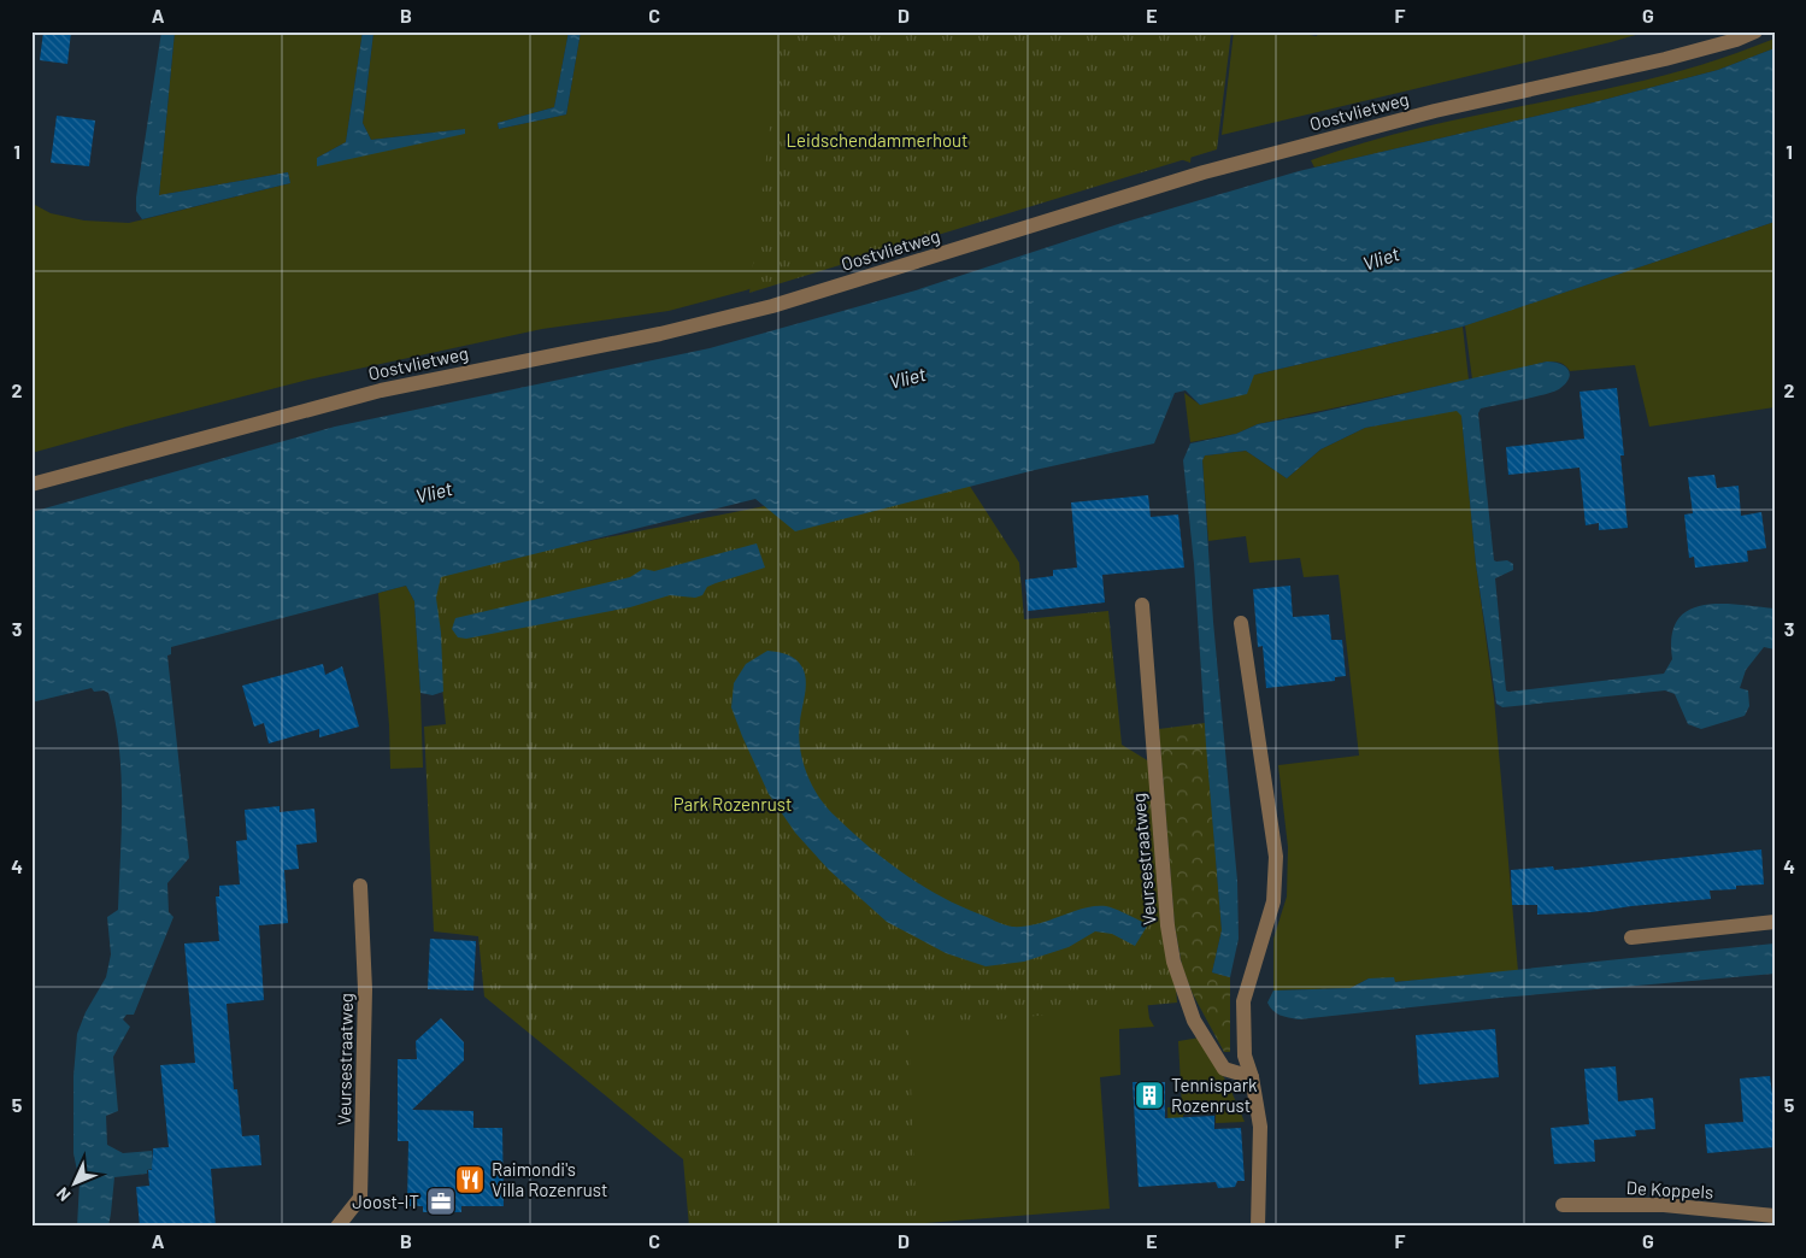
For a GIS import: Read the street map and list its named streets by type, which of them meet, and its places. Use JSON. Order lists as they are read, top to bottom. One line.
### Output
{"streets":{"street":["Oostvlietweg","Veursestraatweg","De Koppels"]},"water":["Vliet"],"parks":["Leidschendammerhout","Park Rozenrust"],"places":{"building":["Tennispark Rozenrust"],"restaurant":["Raimondi's Villa Rozenrust"],"office":["Joost-IT"]},"north":"bottom left","grid":{"columns":["A","B","C","D","E","F","G"],"rows":["1","2","3","4","5"]}}
